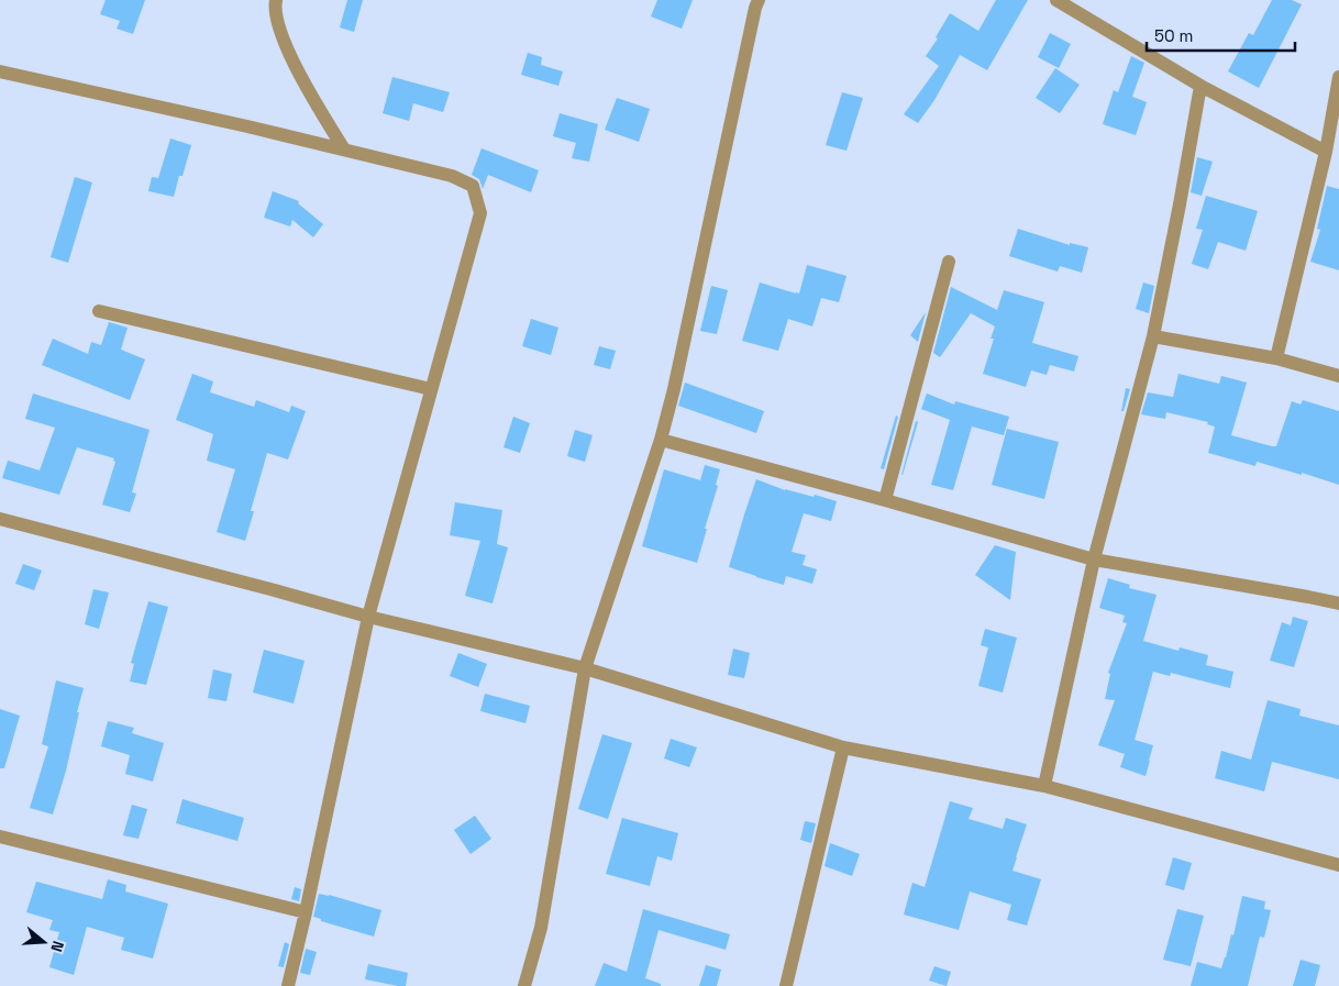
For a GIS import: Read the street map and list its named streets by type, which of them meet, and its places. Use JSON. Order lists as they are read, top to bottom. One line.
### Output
{"scale_bar":"50 m","north":"right"}
